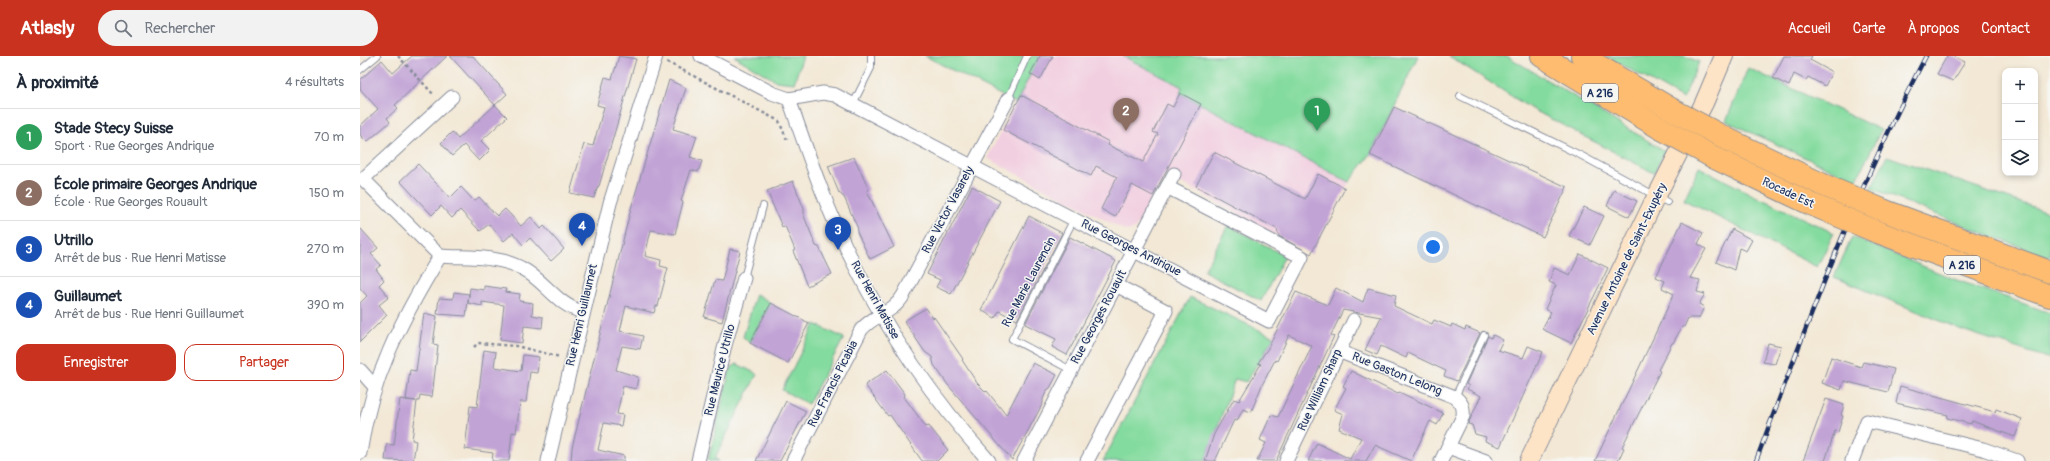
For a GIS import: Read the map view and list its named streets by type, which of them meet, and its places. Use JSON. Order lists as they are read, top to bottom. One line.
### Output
{"streets":{"highway":["A 216","Rocade Est"],"main road":["Avenue Antoine de Saint-Exupéry"],"street":["Rue Victor Vasarely","Rue Georges Andrique","Rue Henri Matisse","Rue Henri Guillaumet","Rue Georges Rouault","Rue Maurice Utrillo","Rue Gaston Lelong","Rue Francis Picabia","Rue William Sharp"],"lane":["Rue Marie Laurencin"]},"crossings":[["Rue Victor Vasarely","Rue Georges Andrique"],["Rue Victor Vasarely","Rue Henri Matisse"],["Rue Victor Vasarely","Rue Francis Picabia"],["Rue Georges Andrique","Rue Marie Laurencin"],["Rue Georges Andrique","Rue Henri Matisse"],["Rue Georges Andrique","Rue Georges Rouault"],["Rue Marie Laurencin","Rue Georges Rouault"],["Rue Henri Matisse","Rue Francis Picabia"],["Rue Gaston Lelong","Rue William Sharp"]],"page":{"header":"Atlasly","search":"Rechercher","nav":["Accueil","Carte","À propos","Contact"],"heading":["À proximité","4 résultats"],"map_buttons":["+","−"],"pins":["1","2","4","3"],"list":[{"mark":"1","name":"Stade Stecy Suisse","note":"Sport · Rue Georges Andrique","value":"70 m"},{"mark":"2","name":"École primaire Georges Andrique","note":"École · Rue Georges Rouault","value":"150 m"},{"mark":"3","name":"Utrillo","note":"Arrêt de bus · Rue Henri Matisse","value":"270 m"},{"mark":"4","name":"Guillaumet","note":"Arrêt de bus · Rue Henri Guillaumet","value":"390 m"}],"buttons":["Enregistrer","Partager"]}}
